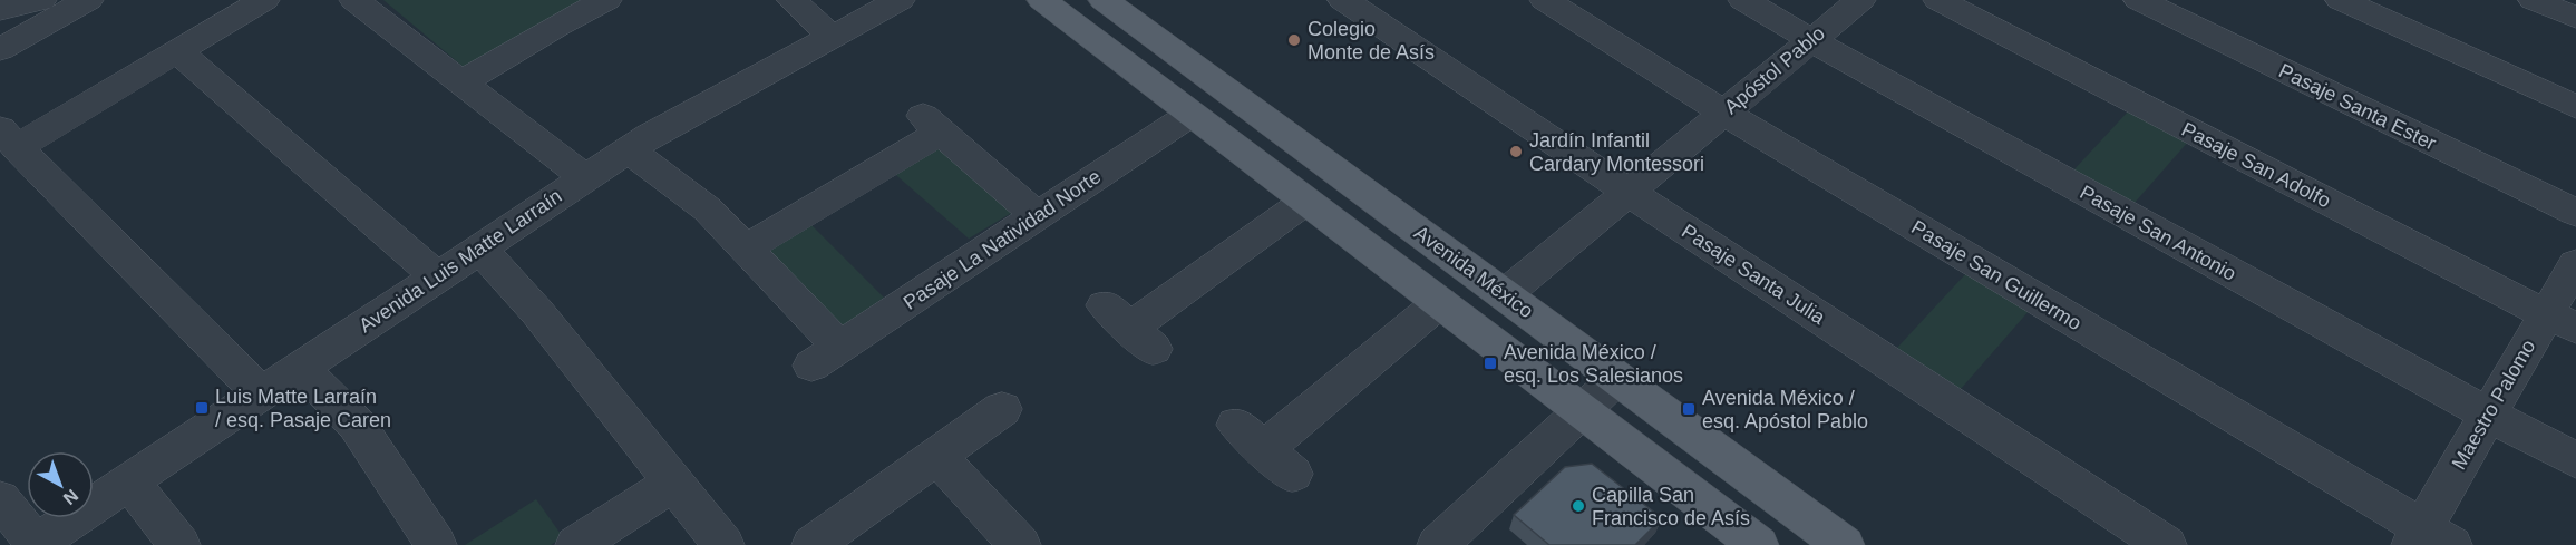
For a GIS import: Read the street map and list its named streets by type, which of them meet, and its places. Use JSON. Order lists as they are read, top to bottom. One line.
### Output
{"streets":{"main road":["Avenida México"],"street":["Apóstol Pablo","Pasaje Santa Ester","Pasaje San Adolfo","Pasaje San Antonio","Pasaje La Natividad Norte","Avenida Luis Matte Larraín","Pasaje Santa Julia","Pasaje San Guillermo","Maestro Palomo"]},"crossings":[["Apóstol Pablo","Pasaje San Antonio"],["Apóstol Pablo","Avenida México"],["Apóstol Pablo","Pasaje Santa Julia"],["Apóstol Pablo","Pasaje San Guillermo"],["Pasaje San Adolfo","Maestro Palomo"],["Pasaje San Antonio","Maestro Palomo"],["Pasaje San Guillermo","Maestro Palomo"]],"places":{"other":["Colegio Monte de Asís","Jardín Infantil Cardary Montessori","Capilla San Francisco de Asís"],"transit":["Avenida México / esq. Los Salesianos","Luis Matte Larraín / esq. Pasaje Caren","Avenida México / esq. Apóstol Pablo"]},"north":"bottom right"}
